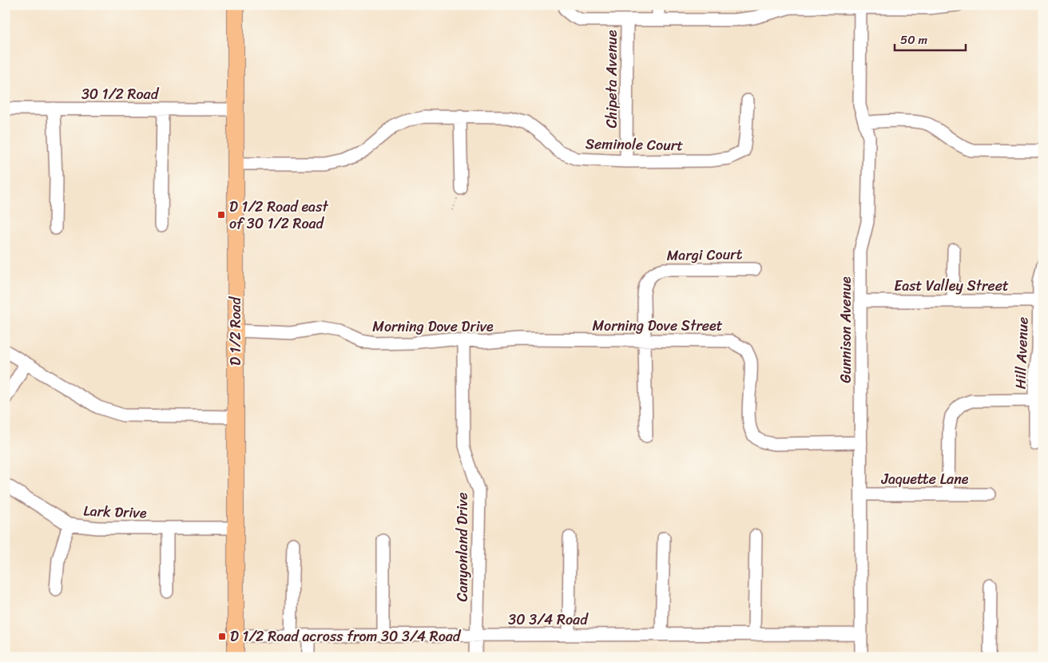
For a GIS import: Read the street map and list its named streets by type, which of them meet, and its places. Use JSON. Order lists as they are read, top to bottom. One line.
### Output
{"streets":{"main road":["D 1/2 Road"],"street":["Chipeta Avenue","30 1/2 Road","Seminole Court","Margi Court","East Valley Street","Morning Dove Street","Morning Dove Drive","Gunnison Avenue","Hill Avenue","Jaquette Lane","Lark Drive","Canyonland Drive","30 3/4 Road"]},"crossings":[["Chipeta Avenue","Seminole Court"],["30 1/2 Road","D 1/2 Road"],["Seminole Court","D 1/2 Road"],["Margi Court","Morning Dove Street"],["East Valley Street","Gunnison Avenue"],["East Valley Street","Hill Avenue"],["Morning Dove Street","Morning Dove Drive"],["Morning Dove Street","Gunnison Avenue"],["Morning Dove Drive","D 1/2 Road"],["Morning Dove Drive","Canyonland Drive"],["Gunnison Avenue","Jaquette Lane"],["Gunnison Avenue","30 3/4 Road"],["D 1/2 Road","Lark Drive"],["D 1/2 Road","30 3/4 Road"],["Canyonland Drive","30 3/4 Road"]],"places":{"transit":["D 1/2 Road east of 30 1/2 Road","D 1/2 Road across from 30 3/4 Road"]},"scale_bar":"50 m"}
